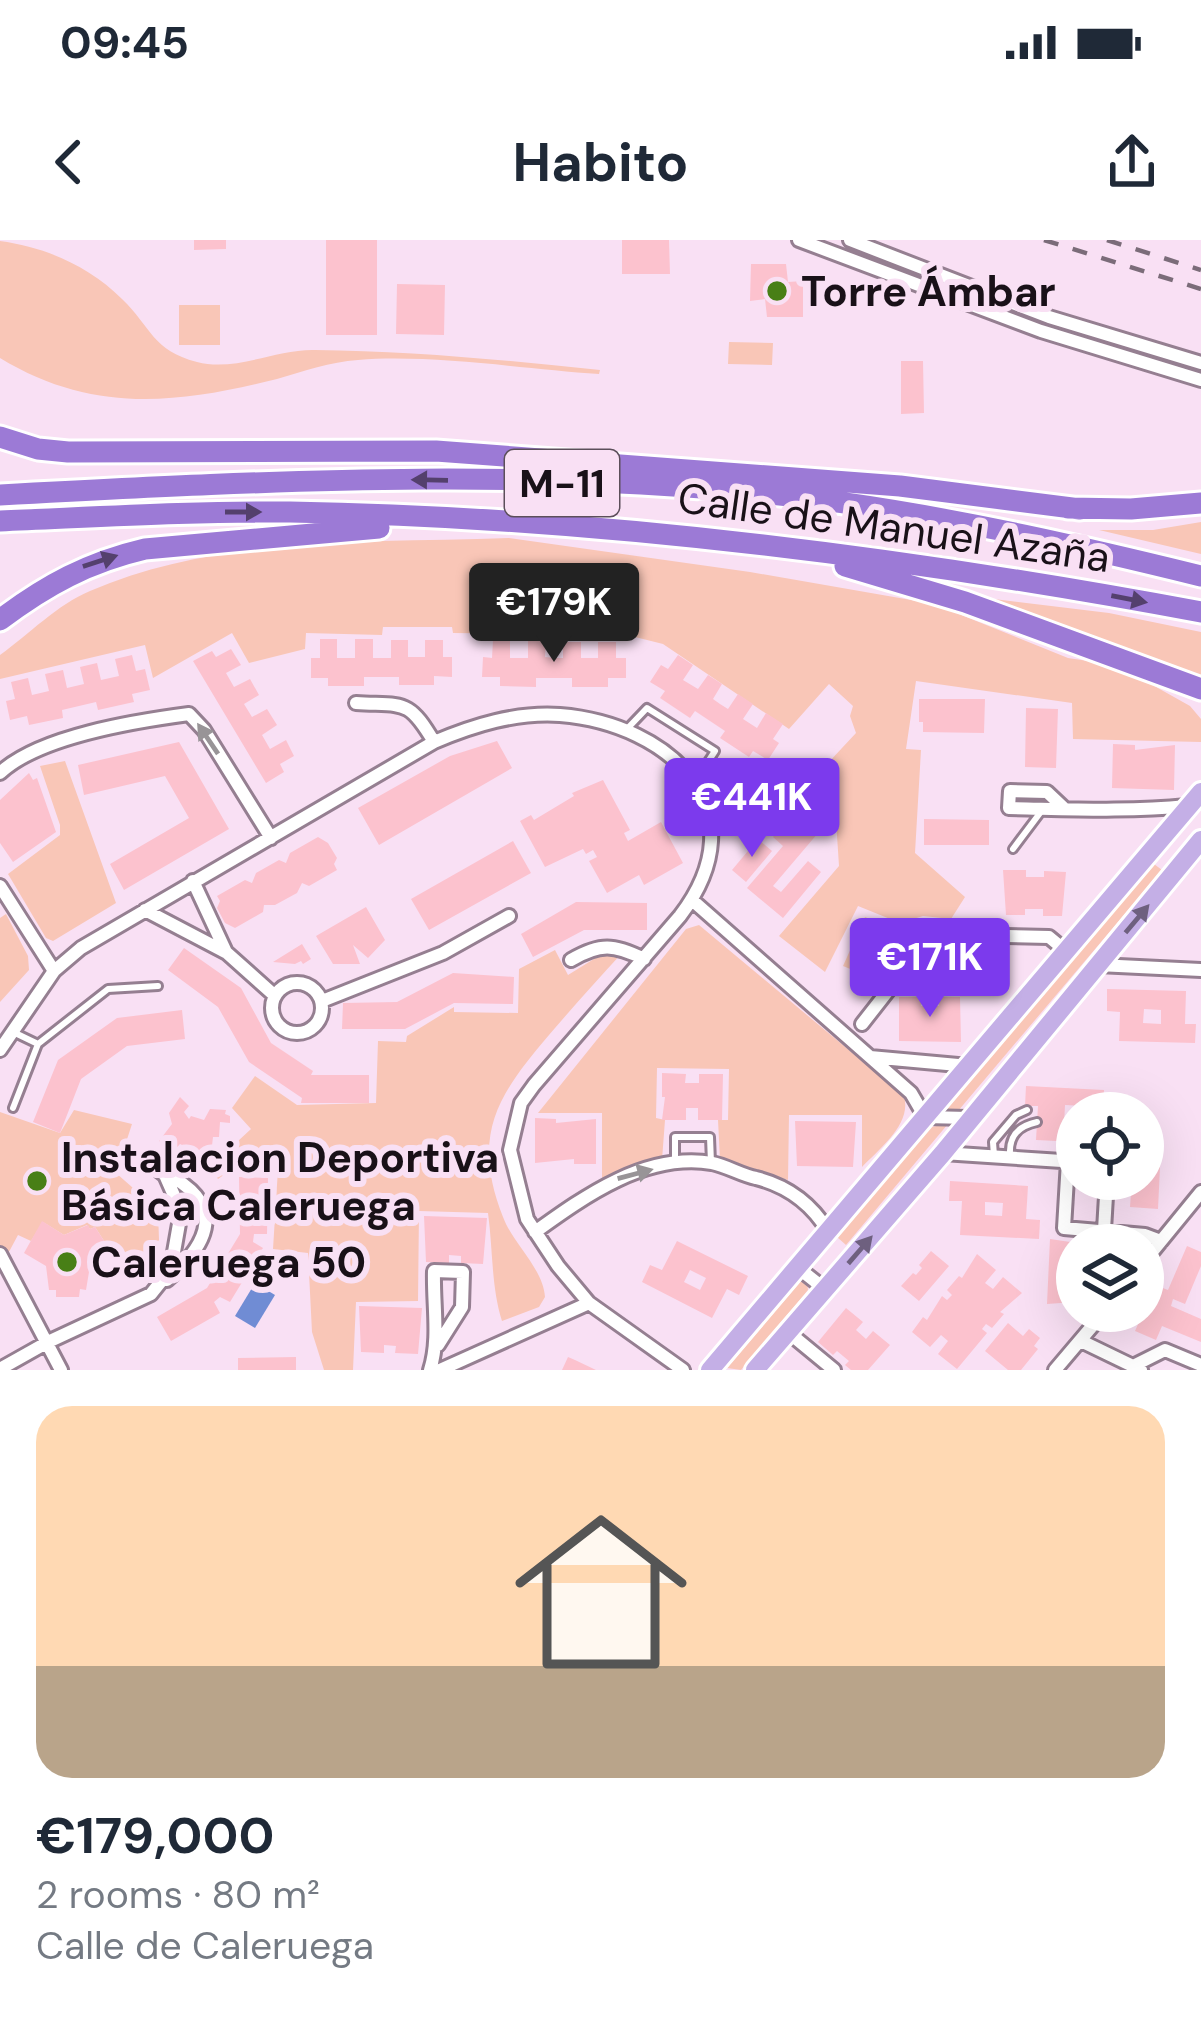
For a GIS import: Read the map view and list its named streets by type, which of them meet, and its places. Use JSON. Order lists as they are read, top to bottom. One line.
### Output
{"streets":{"highway":["M-11","Calle de Manuel Azaña"]},"places":["Torre Ámbar","Instalacion Deportiva Básica Caleruega","Caleruega 50"],"page":{"status":"09:45","header":"Habito","price":["€179K","€441K","€171K"],"list":[{"name":"€179,000","note":"2 rooms · 80 m² · Calle de Caleruega"}]}}
